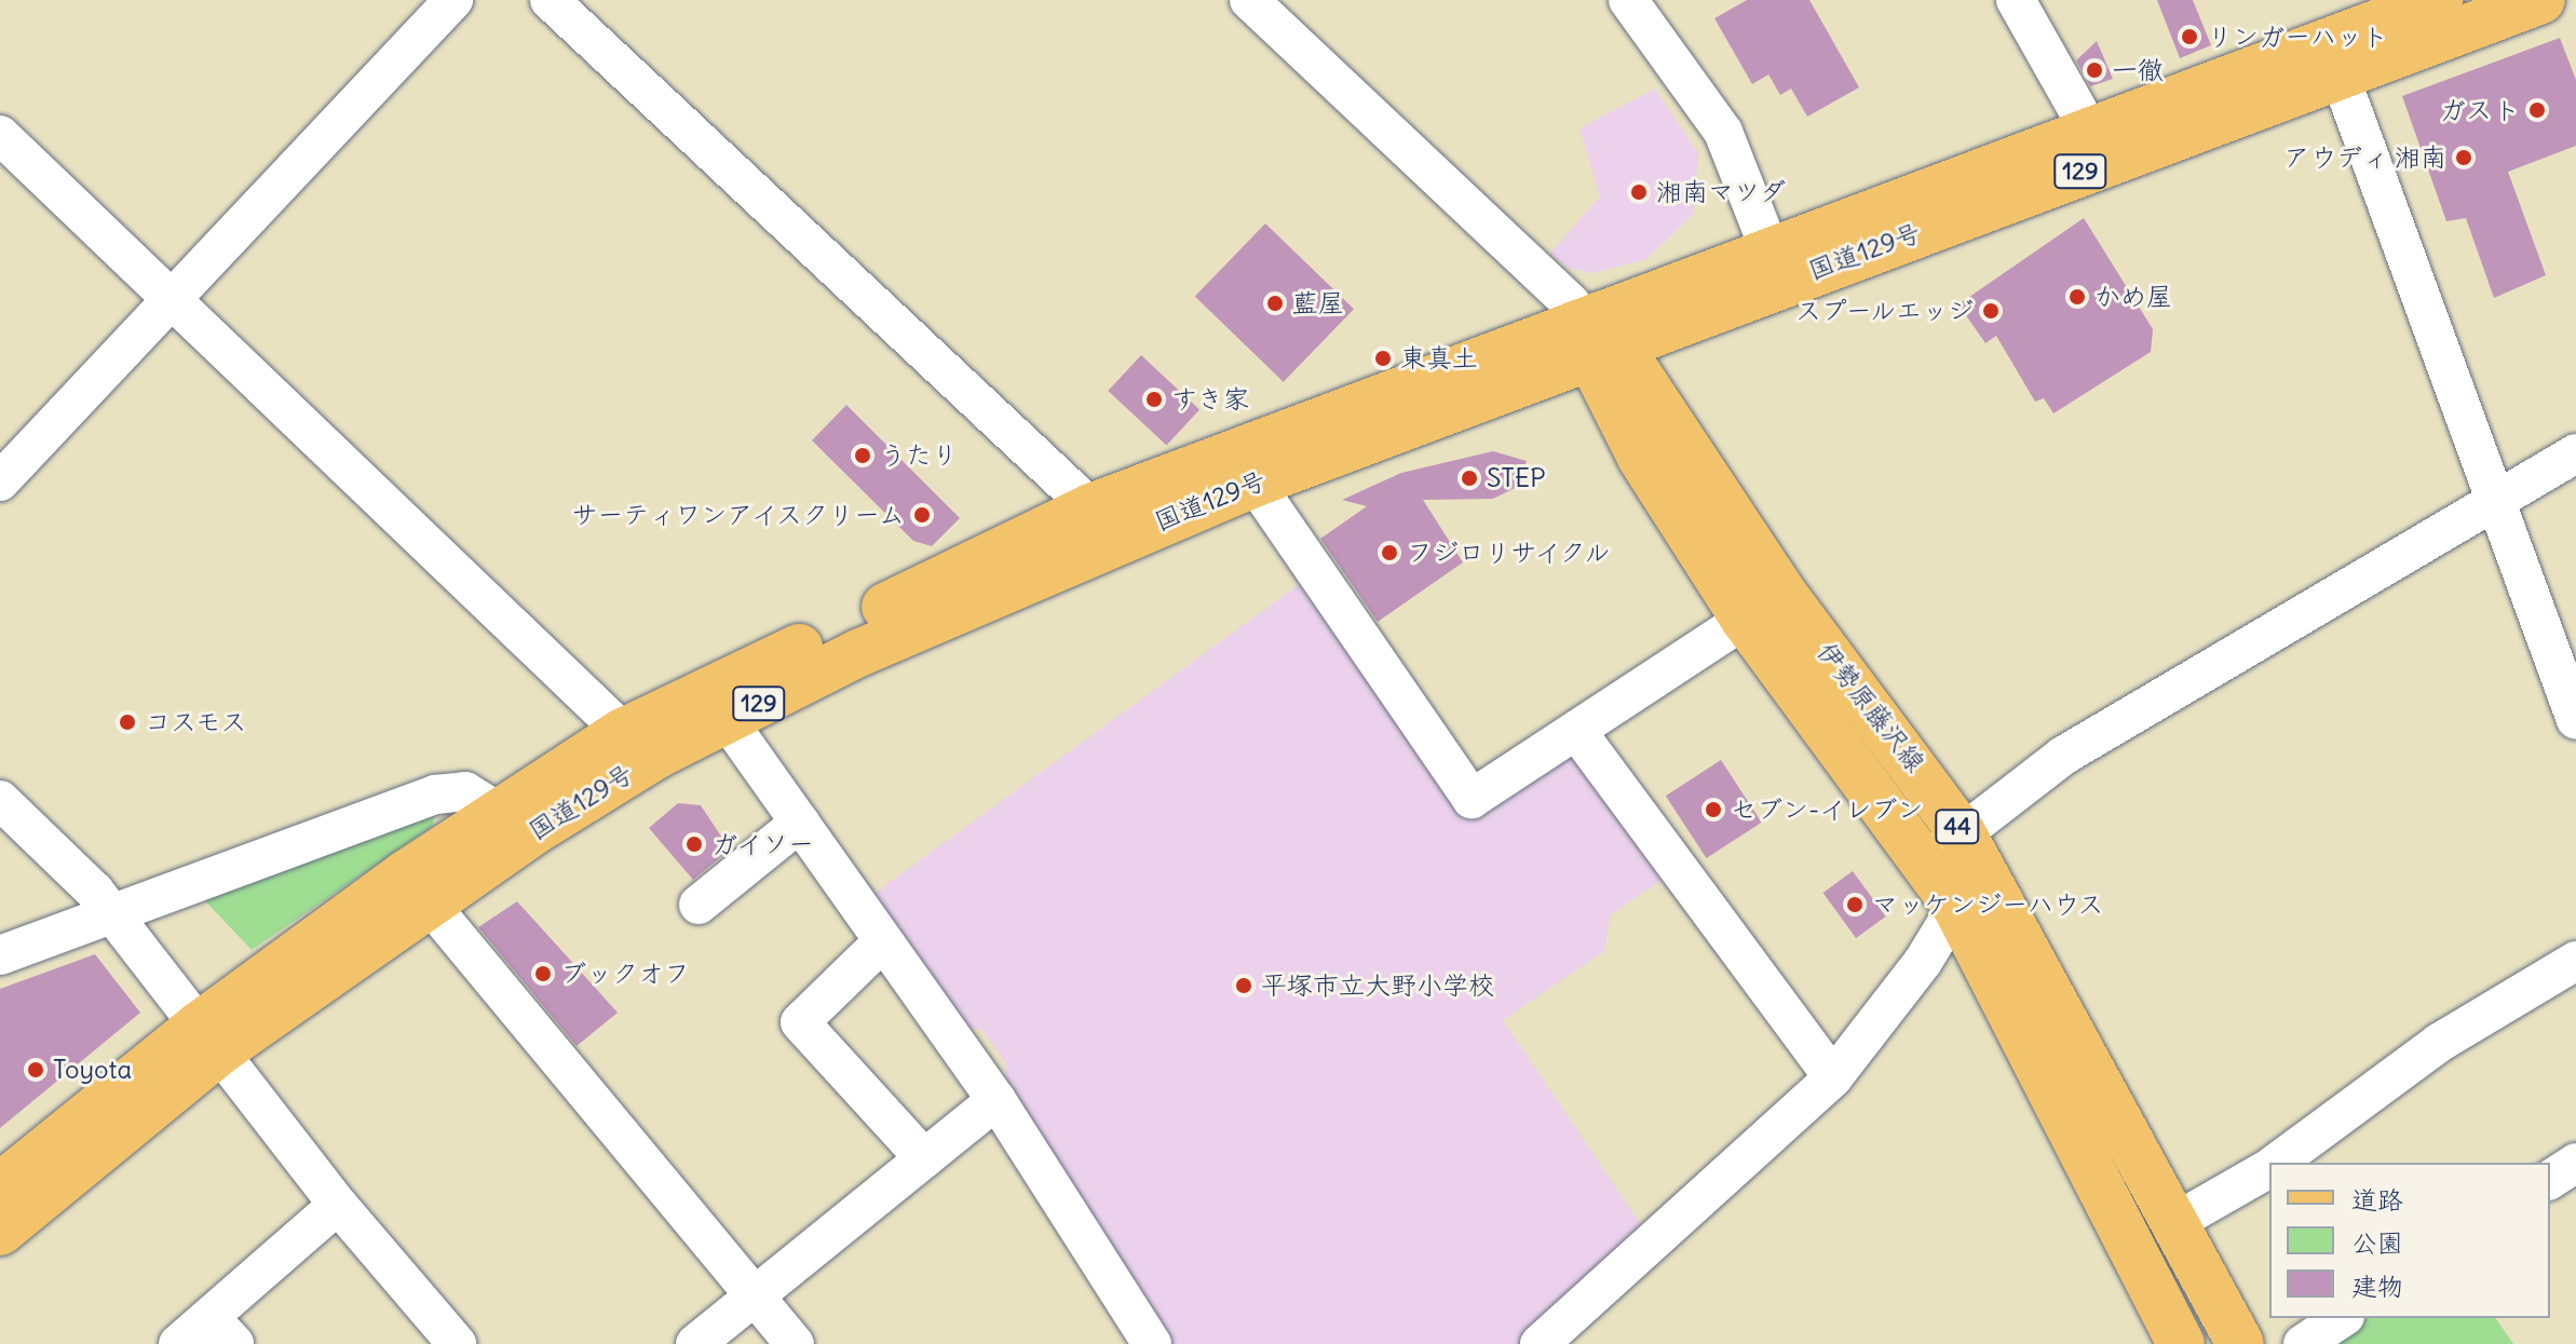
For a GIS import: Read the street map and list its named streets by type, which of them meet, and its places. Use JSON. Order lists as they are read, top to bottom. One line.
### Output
{"streets":{"main road":["129","国道129号","伊勢原藤沢線","44"]},"crossings":[["国道129号","伊勢原藤沢線"]],"places":["リンガーハット","一徹","ガスト","アウディ 湘南","湘南マツダ","かめ屋","藍屋","スプールエッジ","東真土","すき家","うたり","STEP","サーティワンアイスクリーム","フジロリサイクル","コスモス","セブン-イレブン","ガイソー","マッケンジーハウス","ブックオフ","平塚市立大野小学校","Toyota"],"legend":["道路","公園","建物"]}
